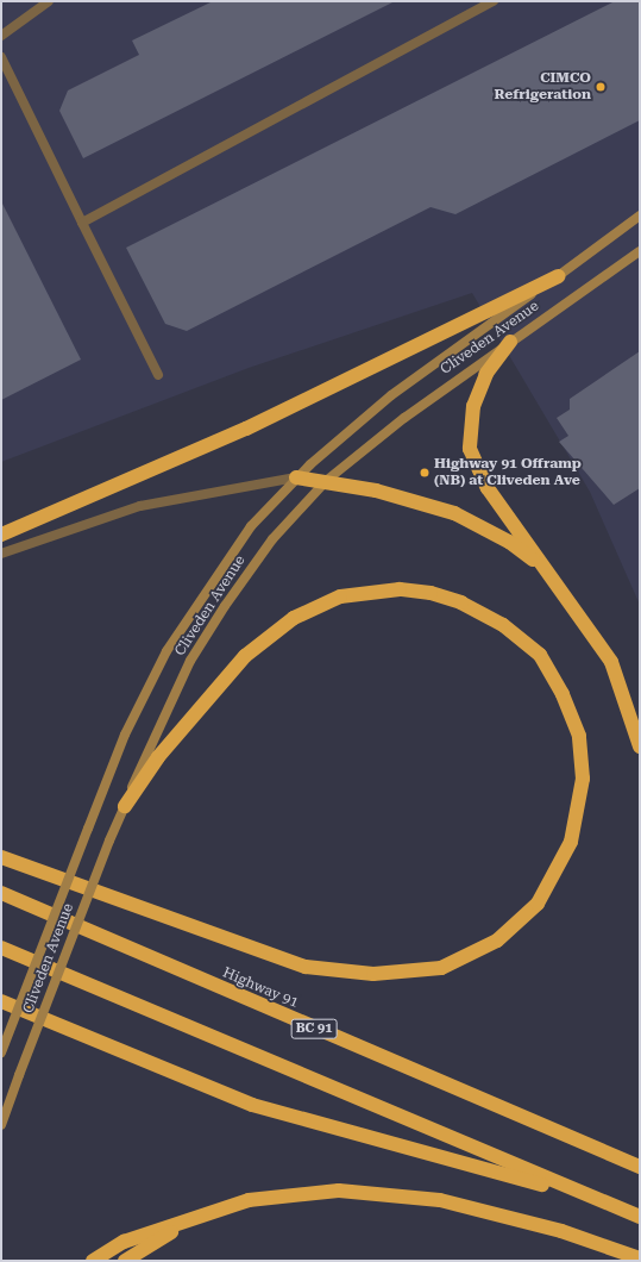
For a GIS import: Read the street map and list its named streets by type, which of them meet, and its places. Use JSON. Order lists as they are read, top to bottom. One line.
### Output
{"streets":{"highway":["Highway 91","BC 91"],"street":["Cliveden Avenue"]},"places":["CIMCO Refrigeration","Highway 91 Offramp (NB) at Cliveden Ave"]}
